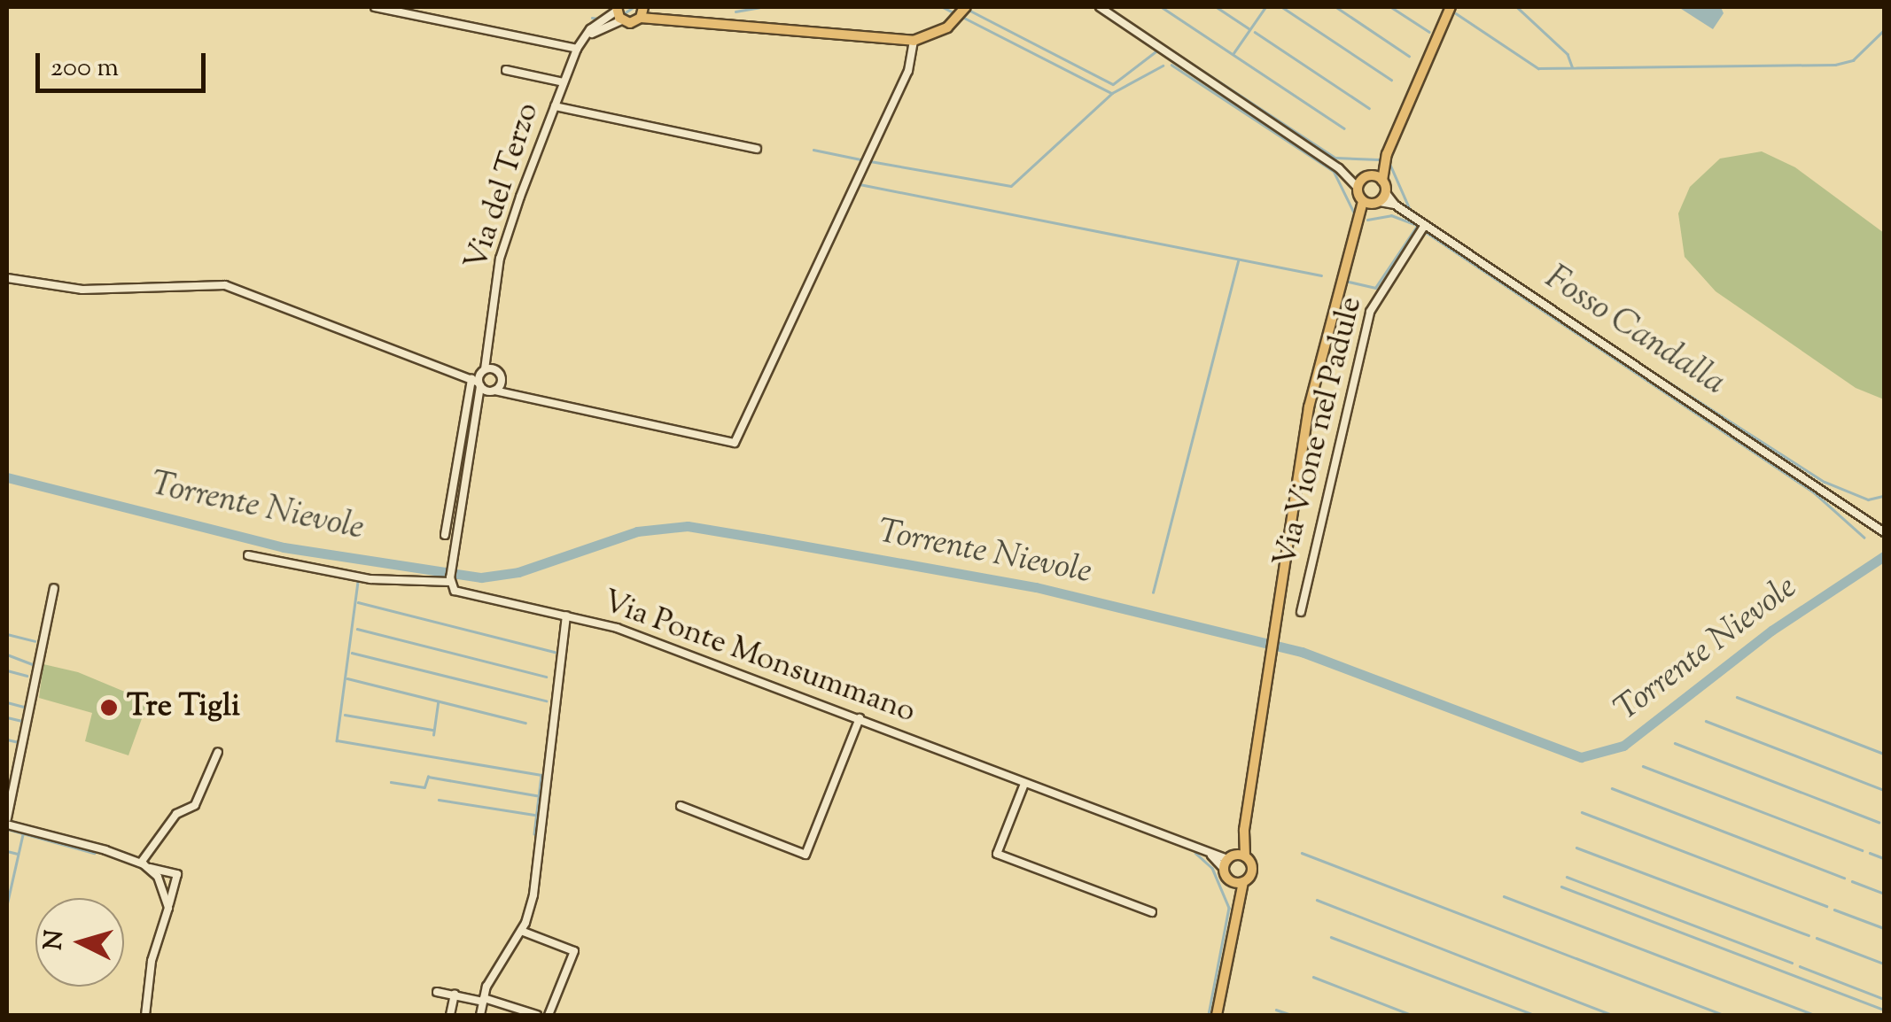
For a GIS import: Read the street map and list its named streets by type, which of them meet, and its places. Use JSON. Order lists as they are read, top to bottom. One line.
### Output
{"streets":{"street":["Via del Terzo","Via Vione nel Padule","Via Ponte Monsummano"]},"water":["Fosso Candalla","Torrente Nievole"],"places":["Tre Tigli"],"scale_bar":"200 m","north":"left"}
